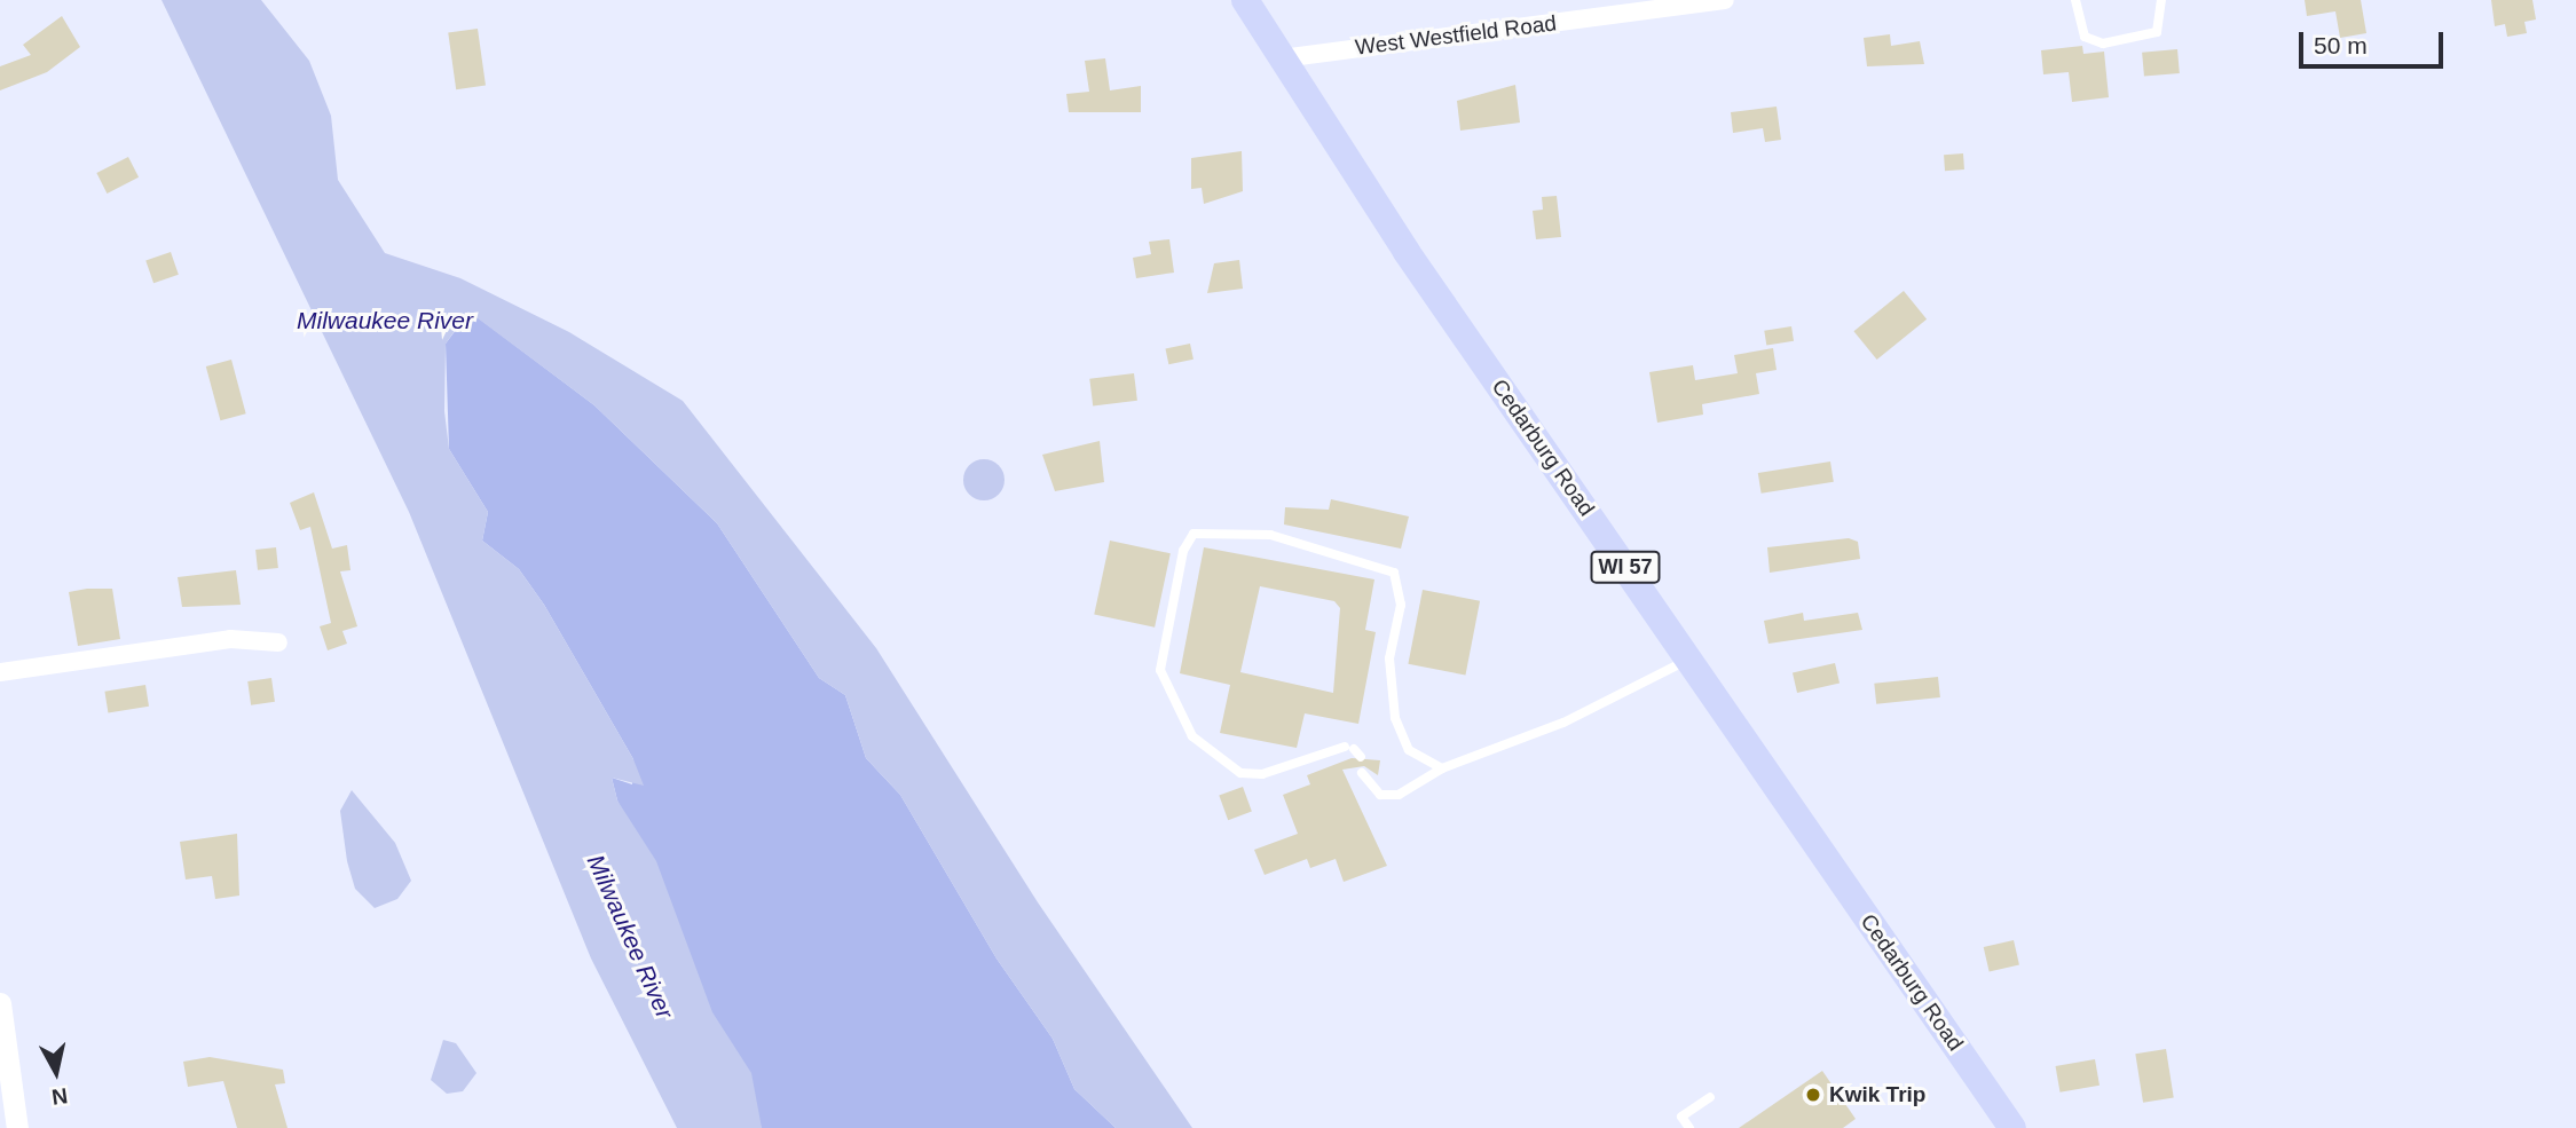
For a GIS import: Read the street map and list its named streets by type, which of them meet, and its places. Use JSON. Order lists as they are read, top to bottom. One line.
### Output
{"streets":{"main road":["Cedarburg Road","WI 57"],"street":["West Westfield Road"]},"crossings":[["West Westfield Road","Cedarburg Road"]],"water":["Milwaukee River"],"places":["Kwik Trip"],"scale_bar":"50 m","north":"bottom"}
